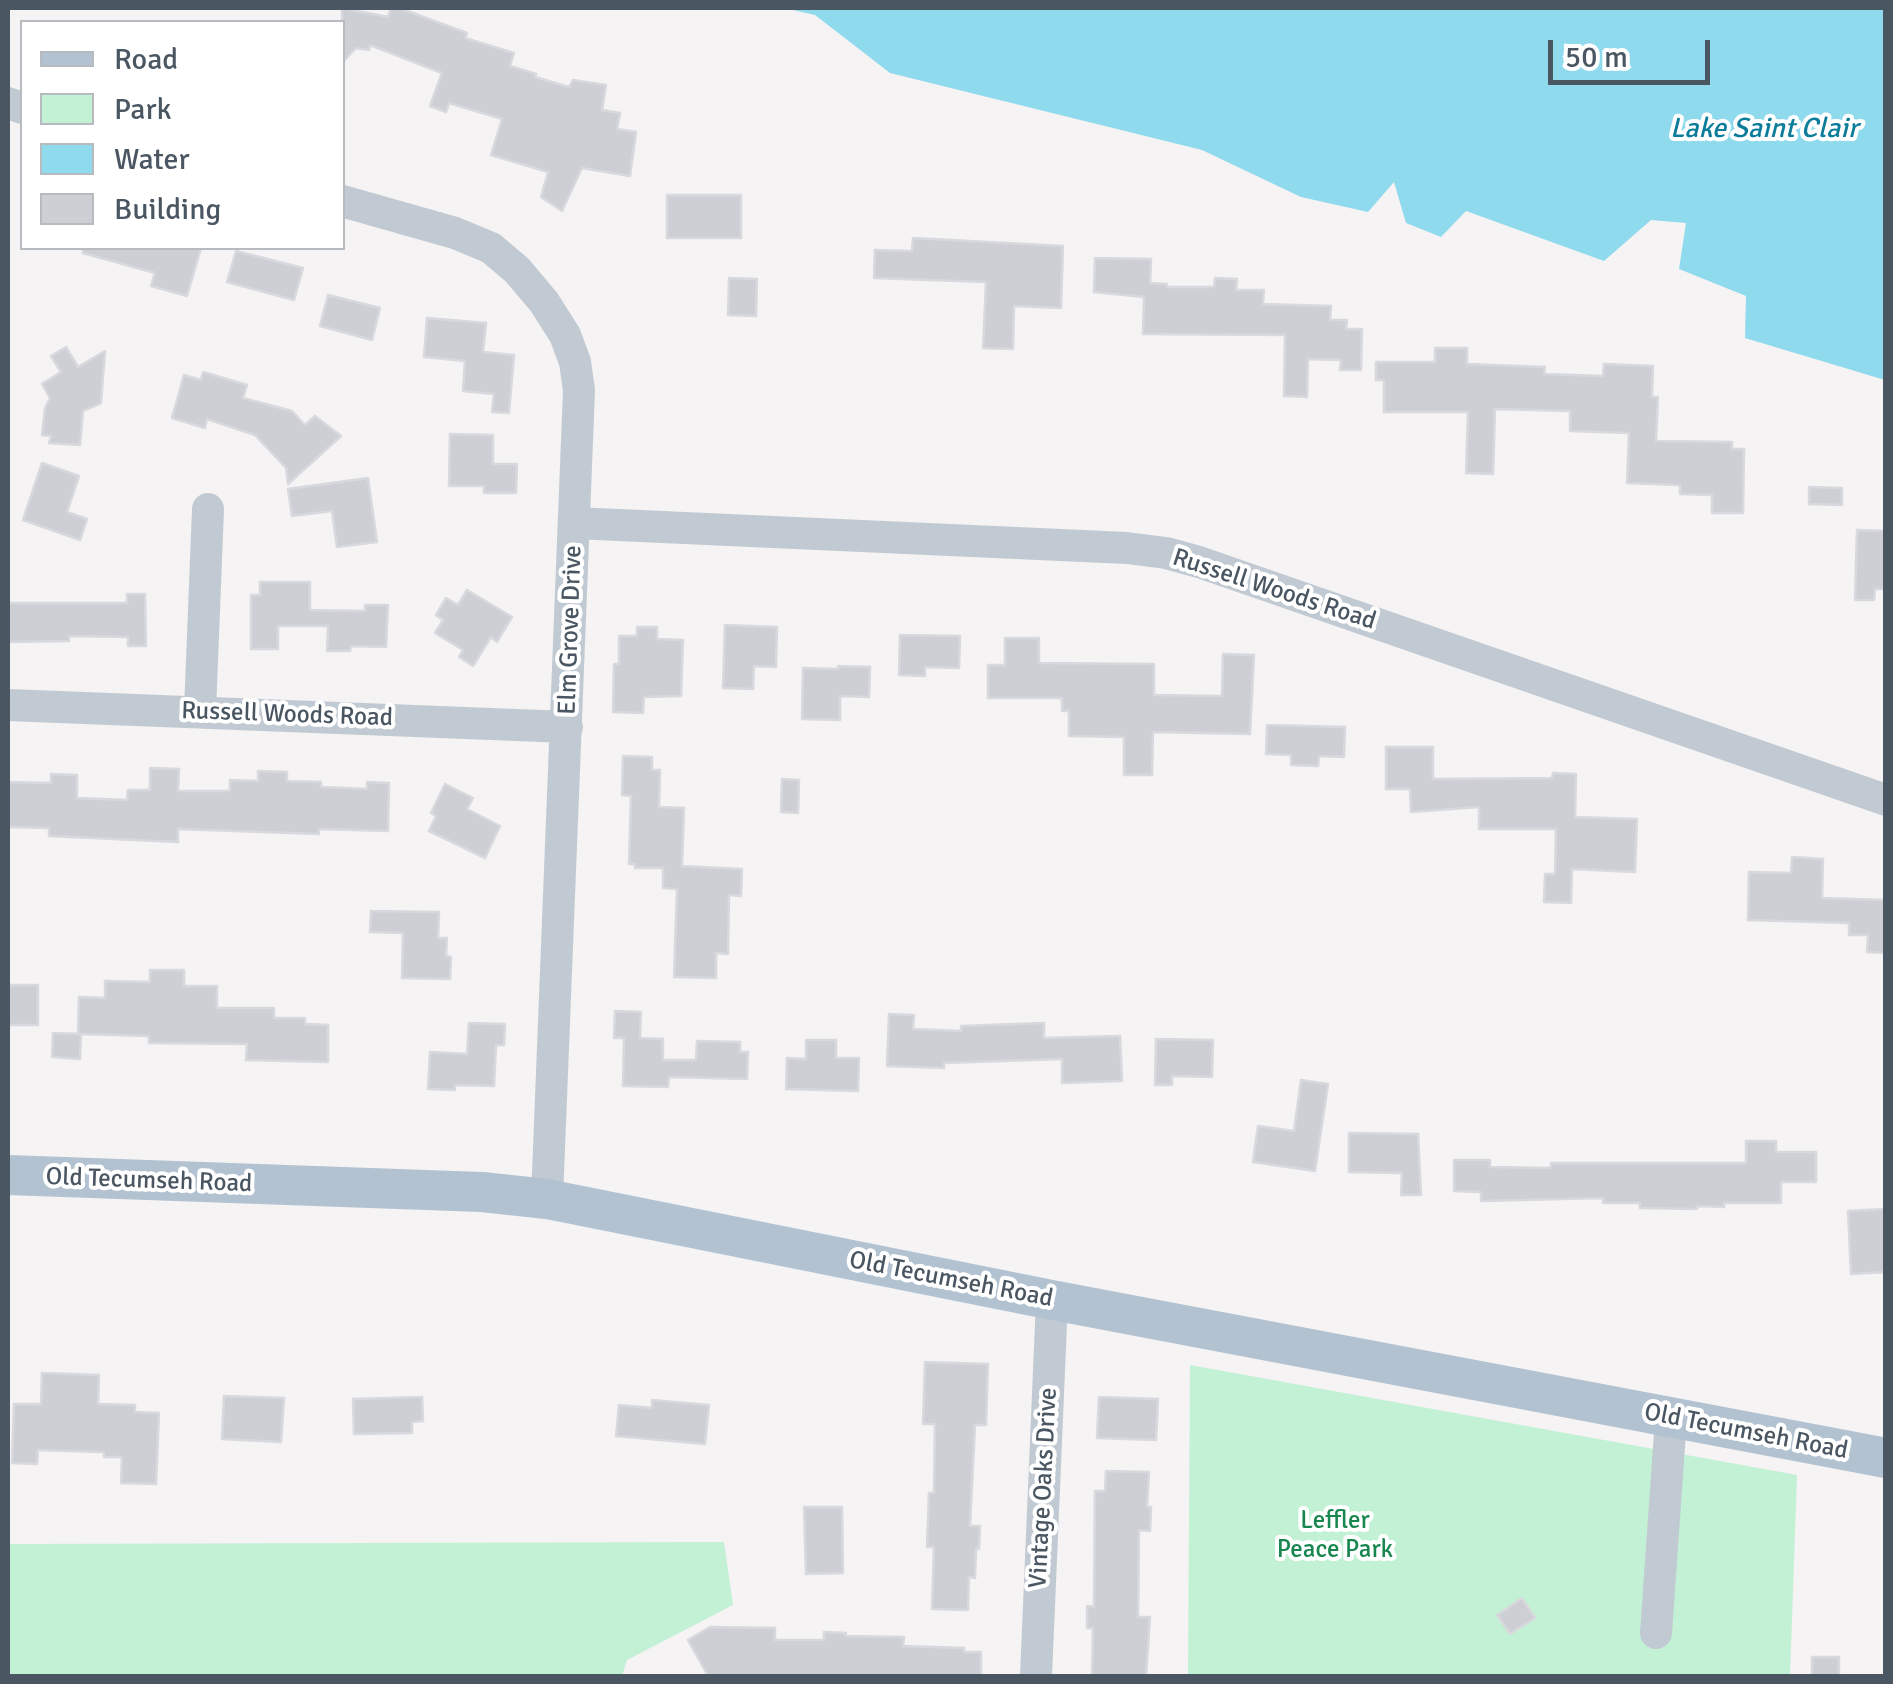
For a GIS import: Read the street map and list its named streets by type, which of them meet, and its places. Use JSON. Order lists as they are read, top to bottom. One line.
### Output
{"streets":{"main road":["Old Tecumseh Road"],"street":["Russell Woods Road","Elm Grove Drive","Vintage Oaks Drive"]},"crossings":[["Russell Woods Road","Elm Grove Drive"],["Elm Grove Drive","Old Tecumseh Road"],["Old Tecumseh Road","Vintage Oaks Drive"]],"water":["Lake Saint Clair"],"parks":["Leffler Peace Park"],"legend":["Road","Park","Water","Building"],"scale_bar":"50 m"}
